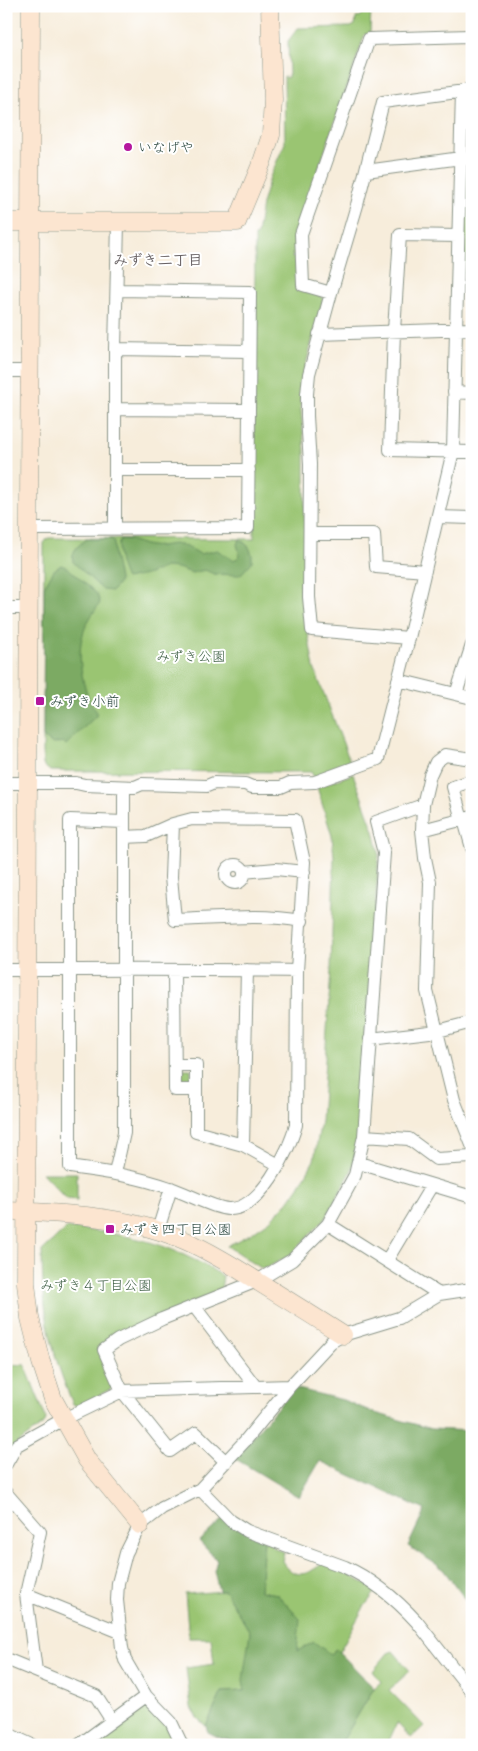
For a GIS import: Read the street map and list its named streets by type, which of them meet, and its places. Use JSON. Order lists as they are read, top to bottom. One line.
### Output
{"districts":["みずき二丁目"],"parks":["みずき公園","みずき４丁目公園"],"places":{"other":["いなげや"],"transit":["みずき小前","みずき四丁目公園"]}}
